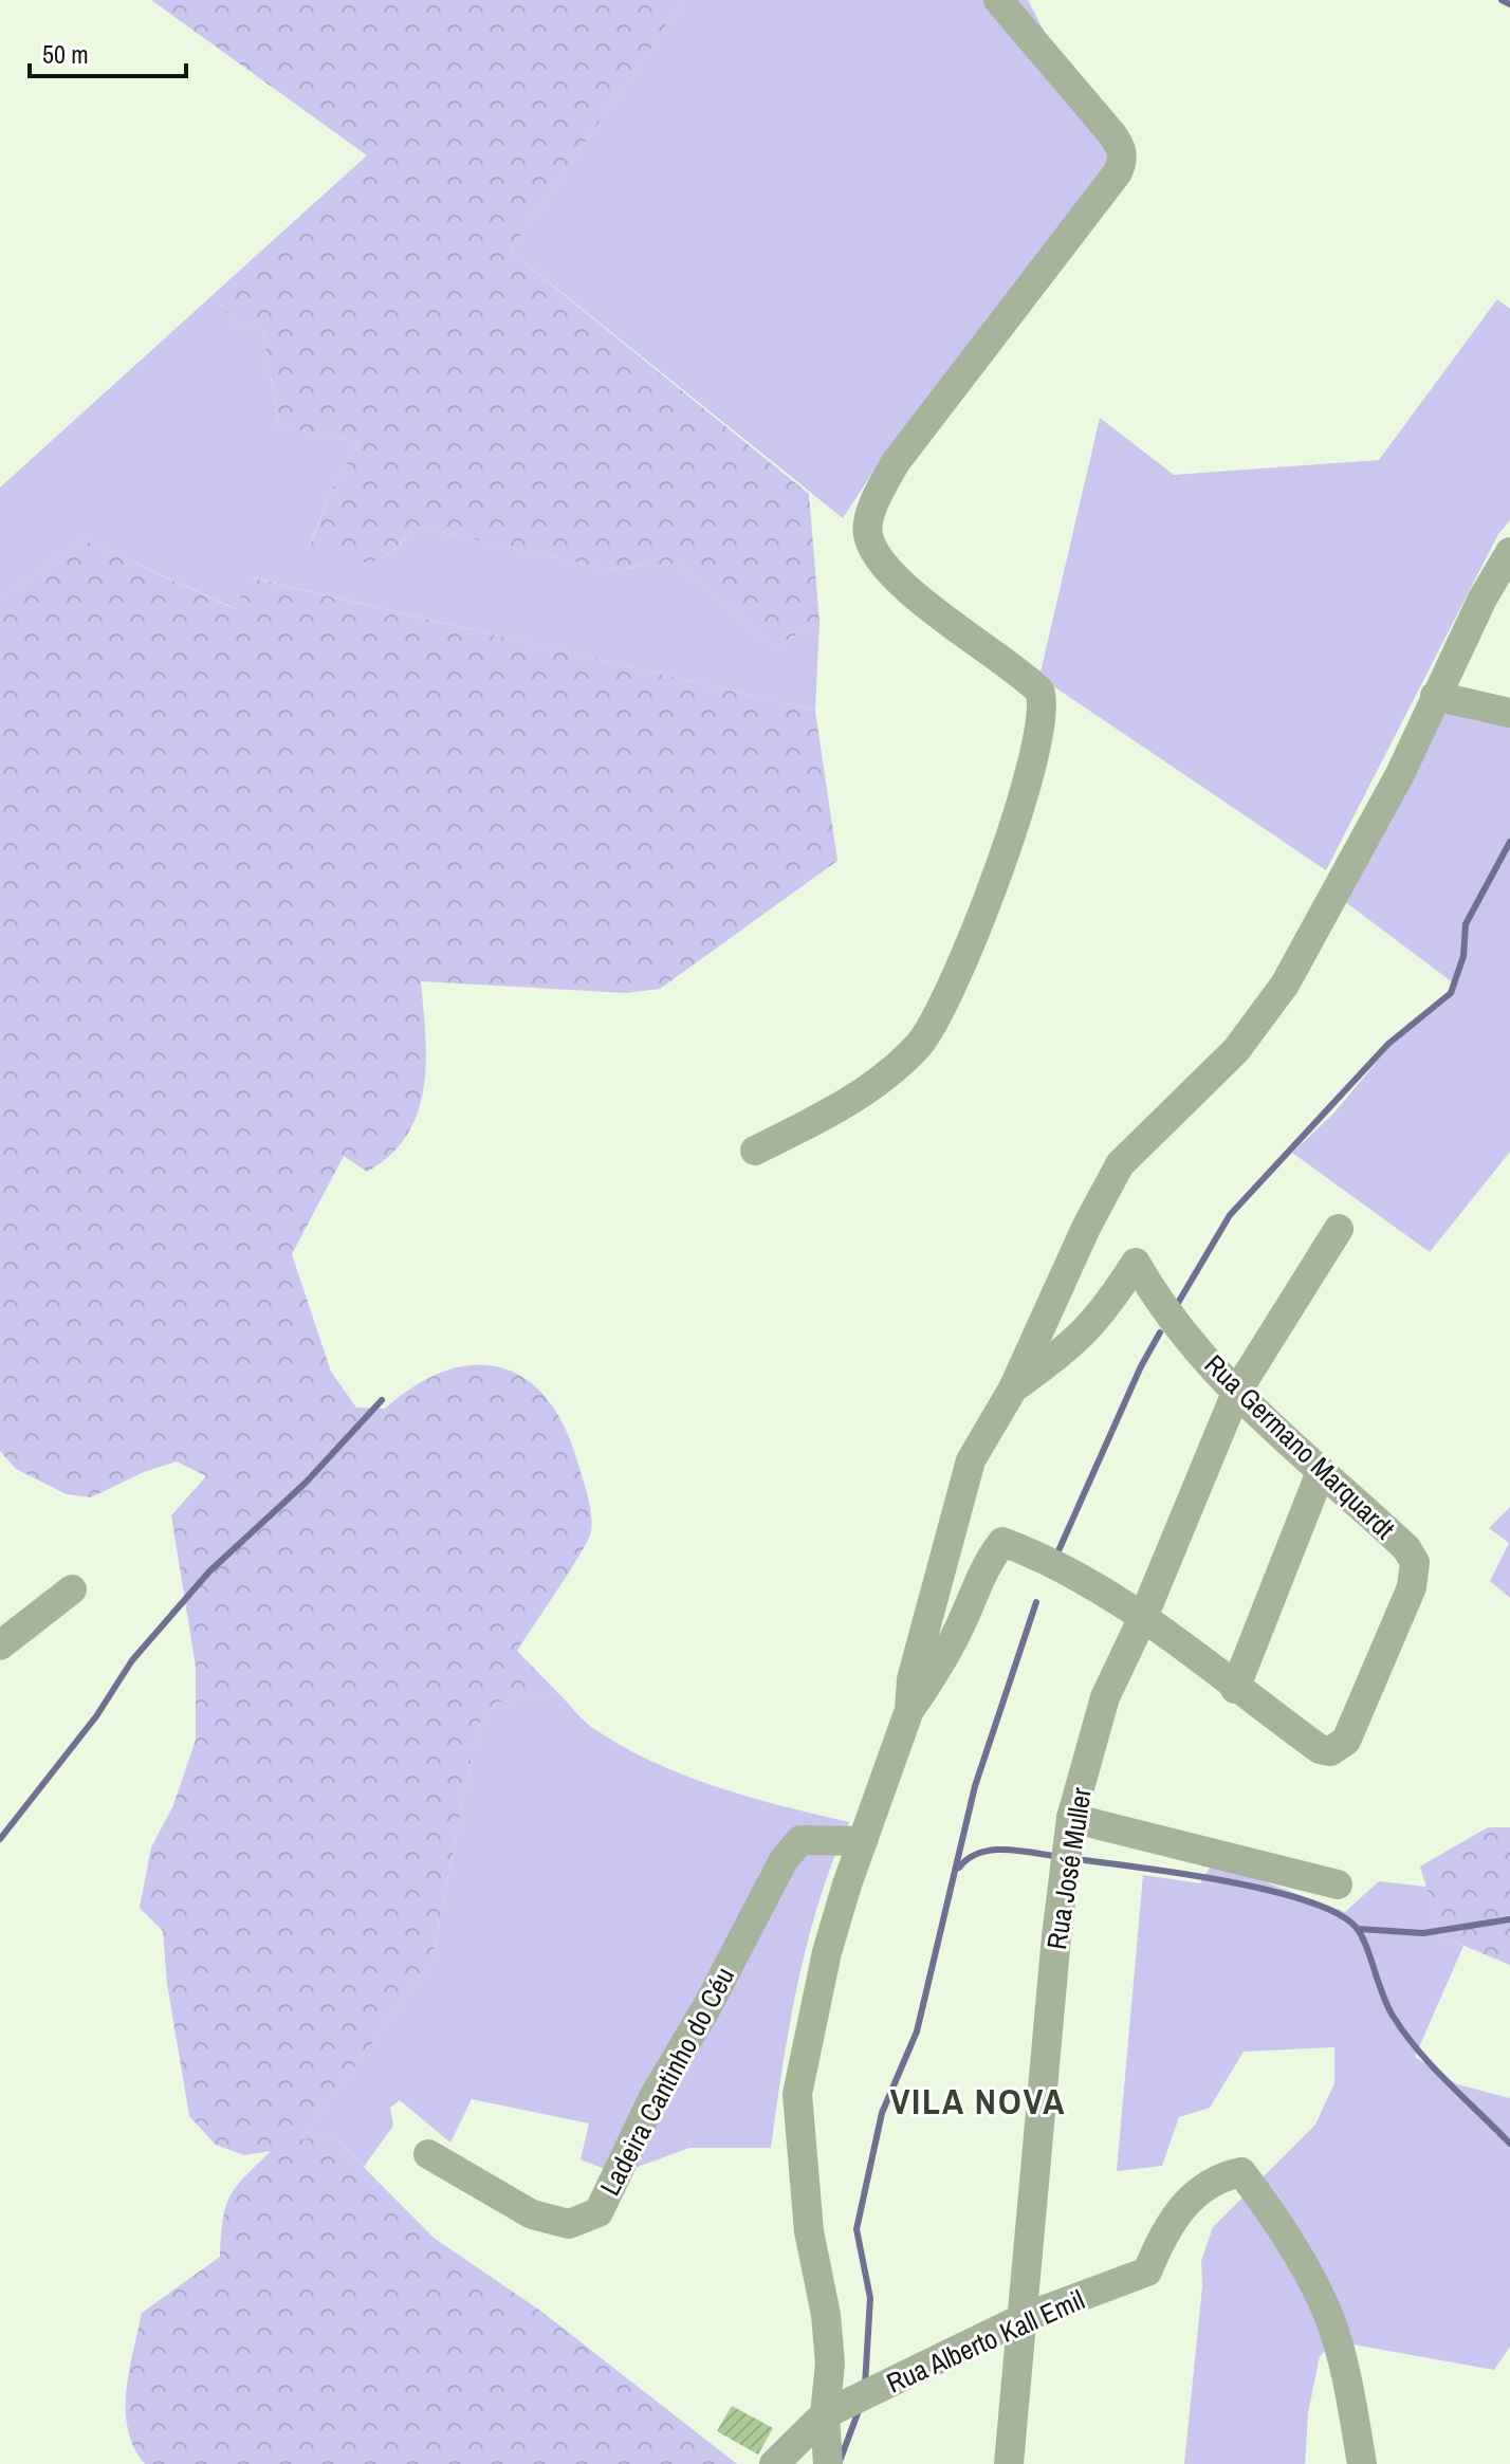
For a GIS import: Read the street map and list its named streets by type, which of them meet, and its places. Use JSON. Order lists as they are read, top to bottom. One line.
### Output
{"streets":{"street":["Rua Germano Marquardt","Rua José Muller","Ladeira Cantinho do Céu","Rua Alberto Kall Emil"]},"crossings":[["Rua Germano Marquardt","Rua José Muller"],["Rua José Muller","Rua Alberto Kall Emil"]],"districts":["VILA NOVA"],"scale_bar":"50 m"}
